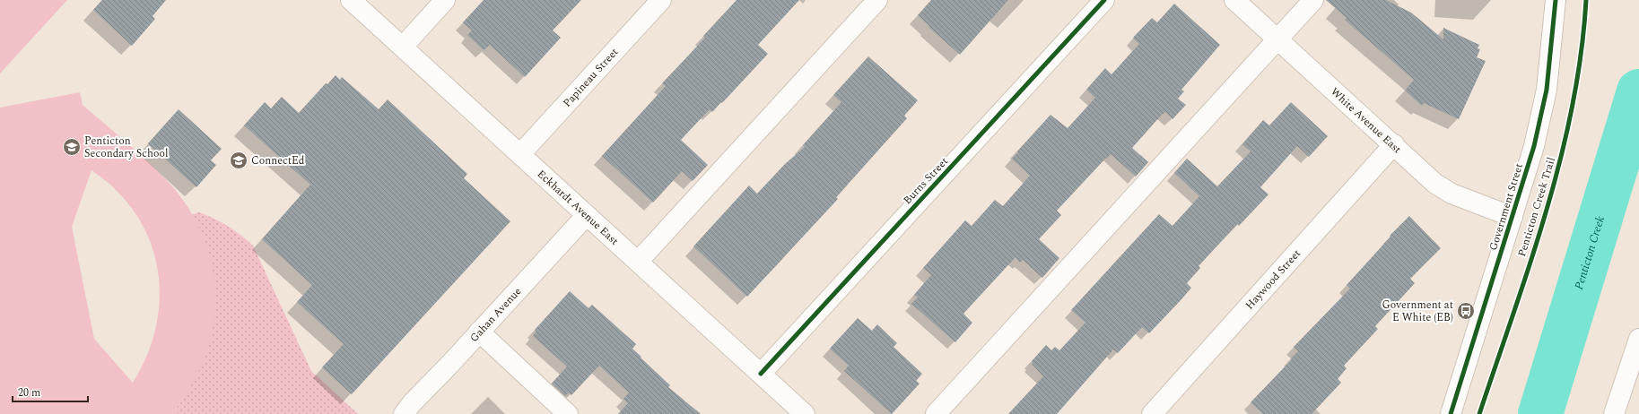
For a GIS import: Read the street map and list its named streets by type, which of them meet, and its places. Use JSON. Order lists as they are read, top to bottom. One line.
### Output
{"streets":{"street":["Papineau Street","White Avenue East","Burns Street","Eckhardt Avenue East","Government Street","Haywood Street","Gahan Avenue"],"cycle path":["Penticton Creek Trail"]},"crossings":[["Papineau Street","Eckhardt Avenue East"],["White Avenue East","Government Street"],["White Avenue East","Haywood Street"],["Burns Street","Eckhardt Avenue East"],["Eckhardt Avenue East","Gahan Avenue"]],"water":["Penticton Creek"],"places":{"school or university":["Penticton Secondary School","ConnectEd"],"bus stop":["Government at E White (EB)"]},"scale_bar":"20 m"}
